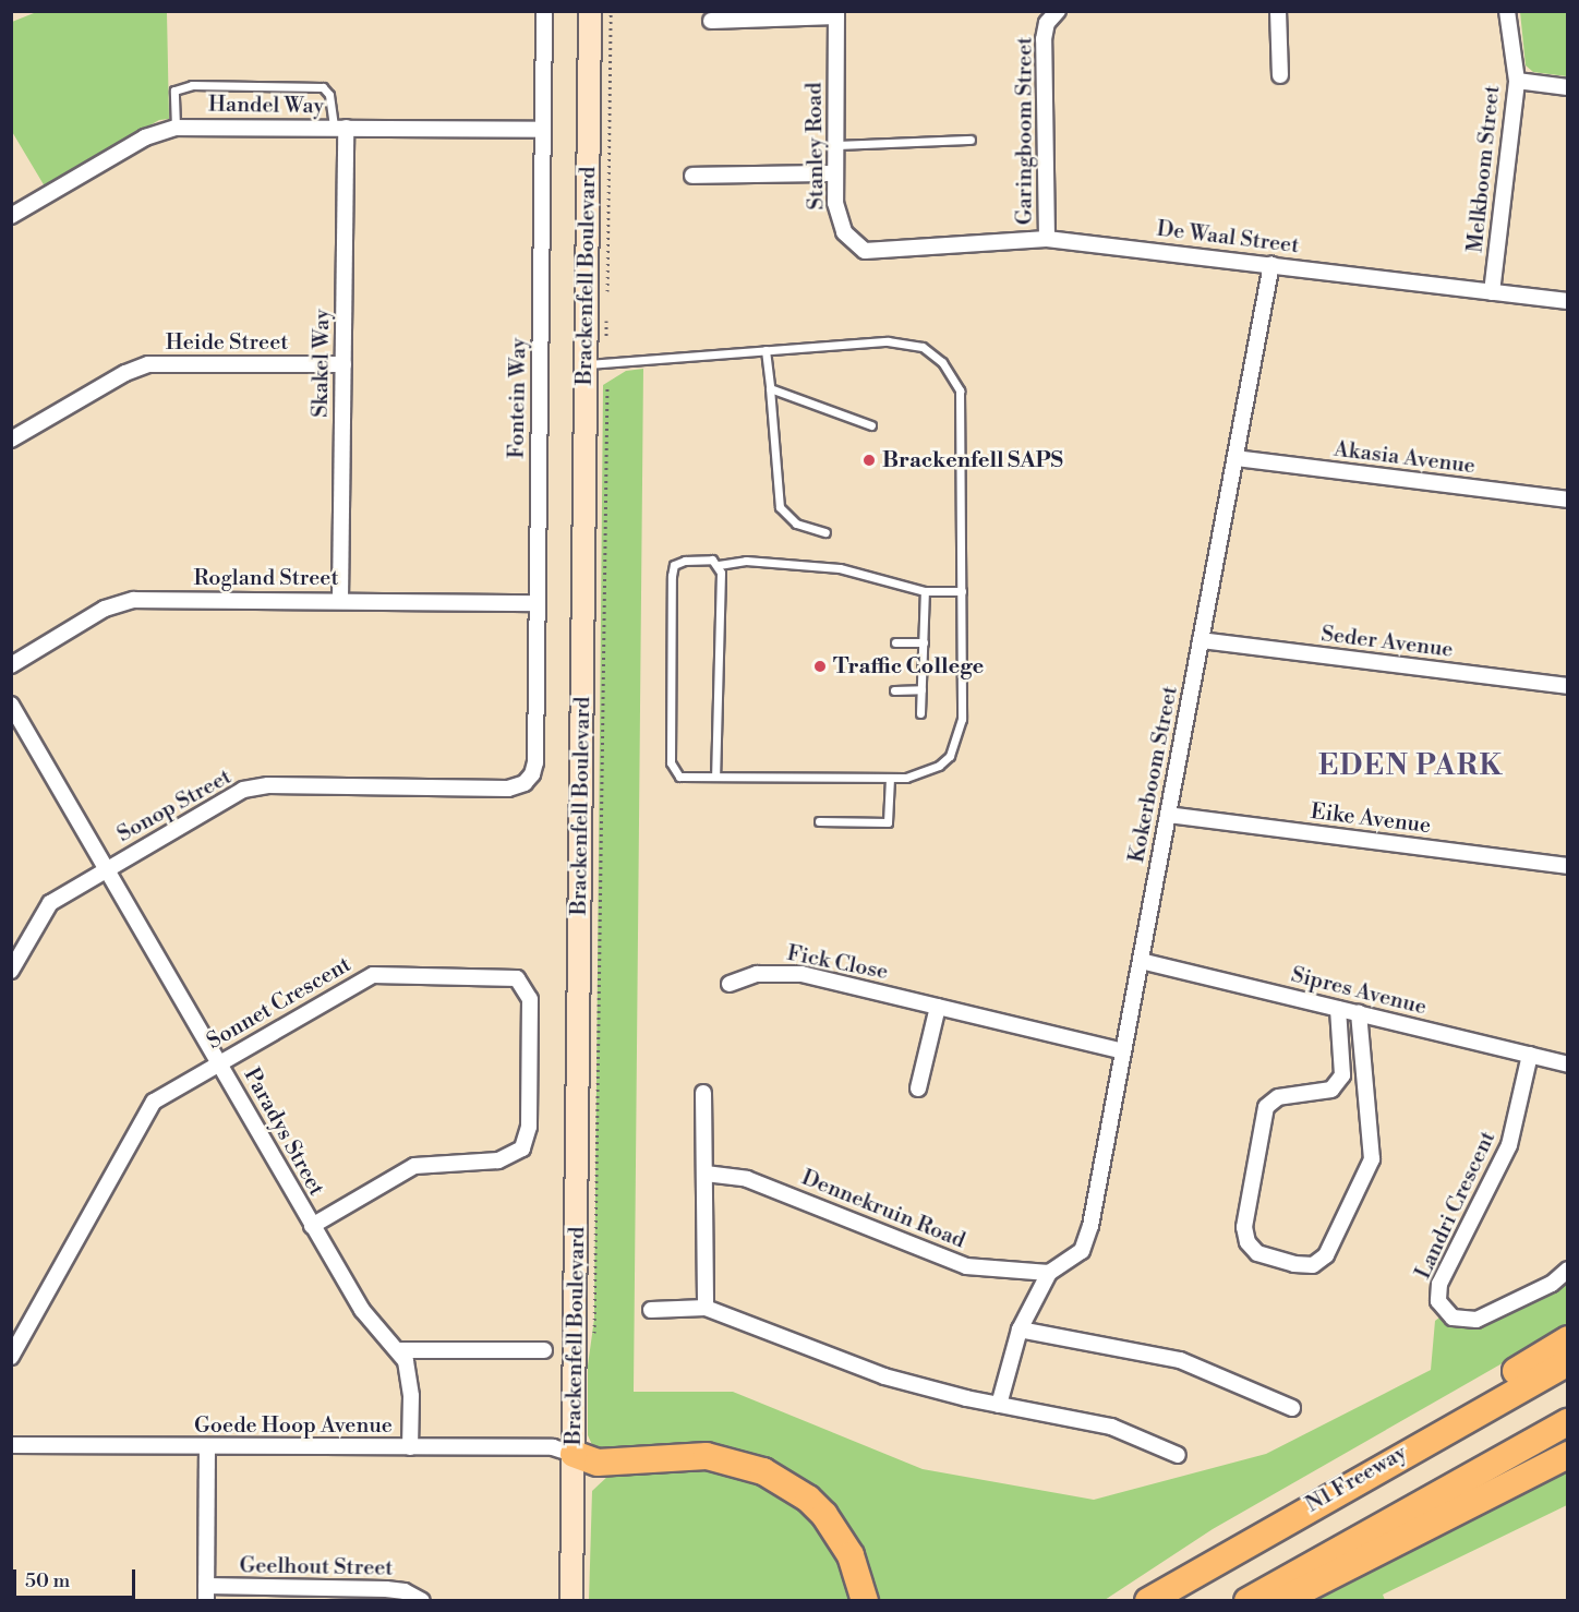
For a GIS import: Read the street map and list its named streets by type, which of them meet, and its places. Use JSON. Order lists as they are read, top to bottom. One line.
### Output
{"streets":{"highway":["N1 Freeway"],"street":["Handel Way","Garingboom Street","Stanley Road","Melkboom Street","De Waal Street","Brackenfell Boulevard","Heide Street","Skakel Way","Fontein Way","Akasia Avenue","Rogland Street","Seder Avenue","Kokerboom Street","Sonop Street","Eike Avenue","Fick Close","Sipres Avenue","Sonnet Crescent","Paradys Street","Landri Crescent","Dennekruin Road","Goede Hoop Avenue","Geelhout Street"]},"crossings":[["Handel Way","Skakel Way"],["Handel Way","Fontein Way"],["Garingboom Street","De Waal Street"],["Stanley Road","De Waal Street"],["Melkboom Street","De Waal Street"],["De Waal Street","Kokerboom Street"],["Brackenfell Boulevard","Goede Hoop Avenue"],["Heide Street","Skakel Way"],["Skakel Way","Rogland Street"],["Fontein Way","Rogland Street"],["Fontein Way","Sonop Street"],["Akasia Avenue","Kokerboom Street"],["Seder Avenue","Kokerboom Street"],["Kokerboom Street","Eike Avenue"],["Kokerboom Street","Fick Close"],["Kokerboom Street","Sipres Avenue"],["Kokerboom Street","Dennekruin Road"],["Sonop Street","Paradys Street"],["Sipres Avenue","Landri Crescent"],["Sonnet Crescent","Paradys Street"],["Paradys Street","Goede Hoop Avenue"]],"districts":["EDEN PARK"],"places":["Brackenfell SAPS","Traffic College"],"scale_bar":"50 m"}
